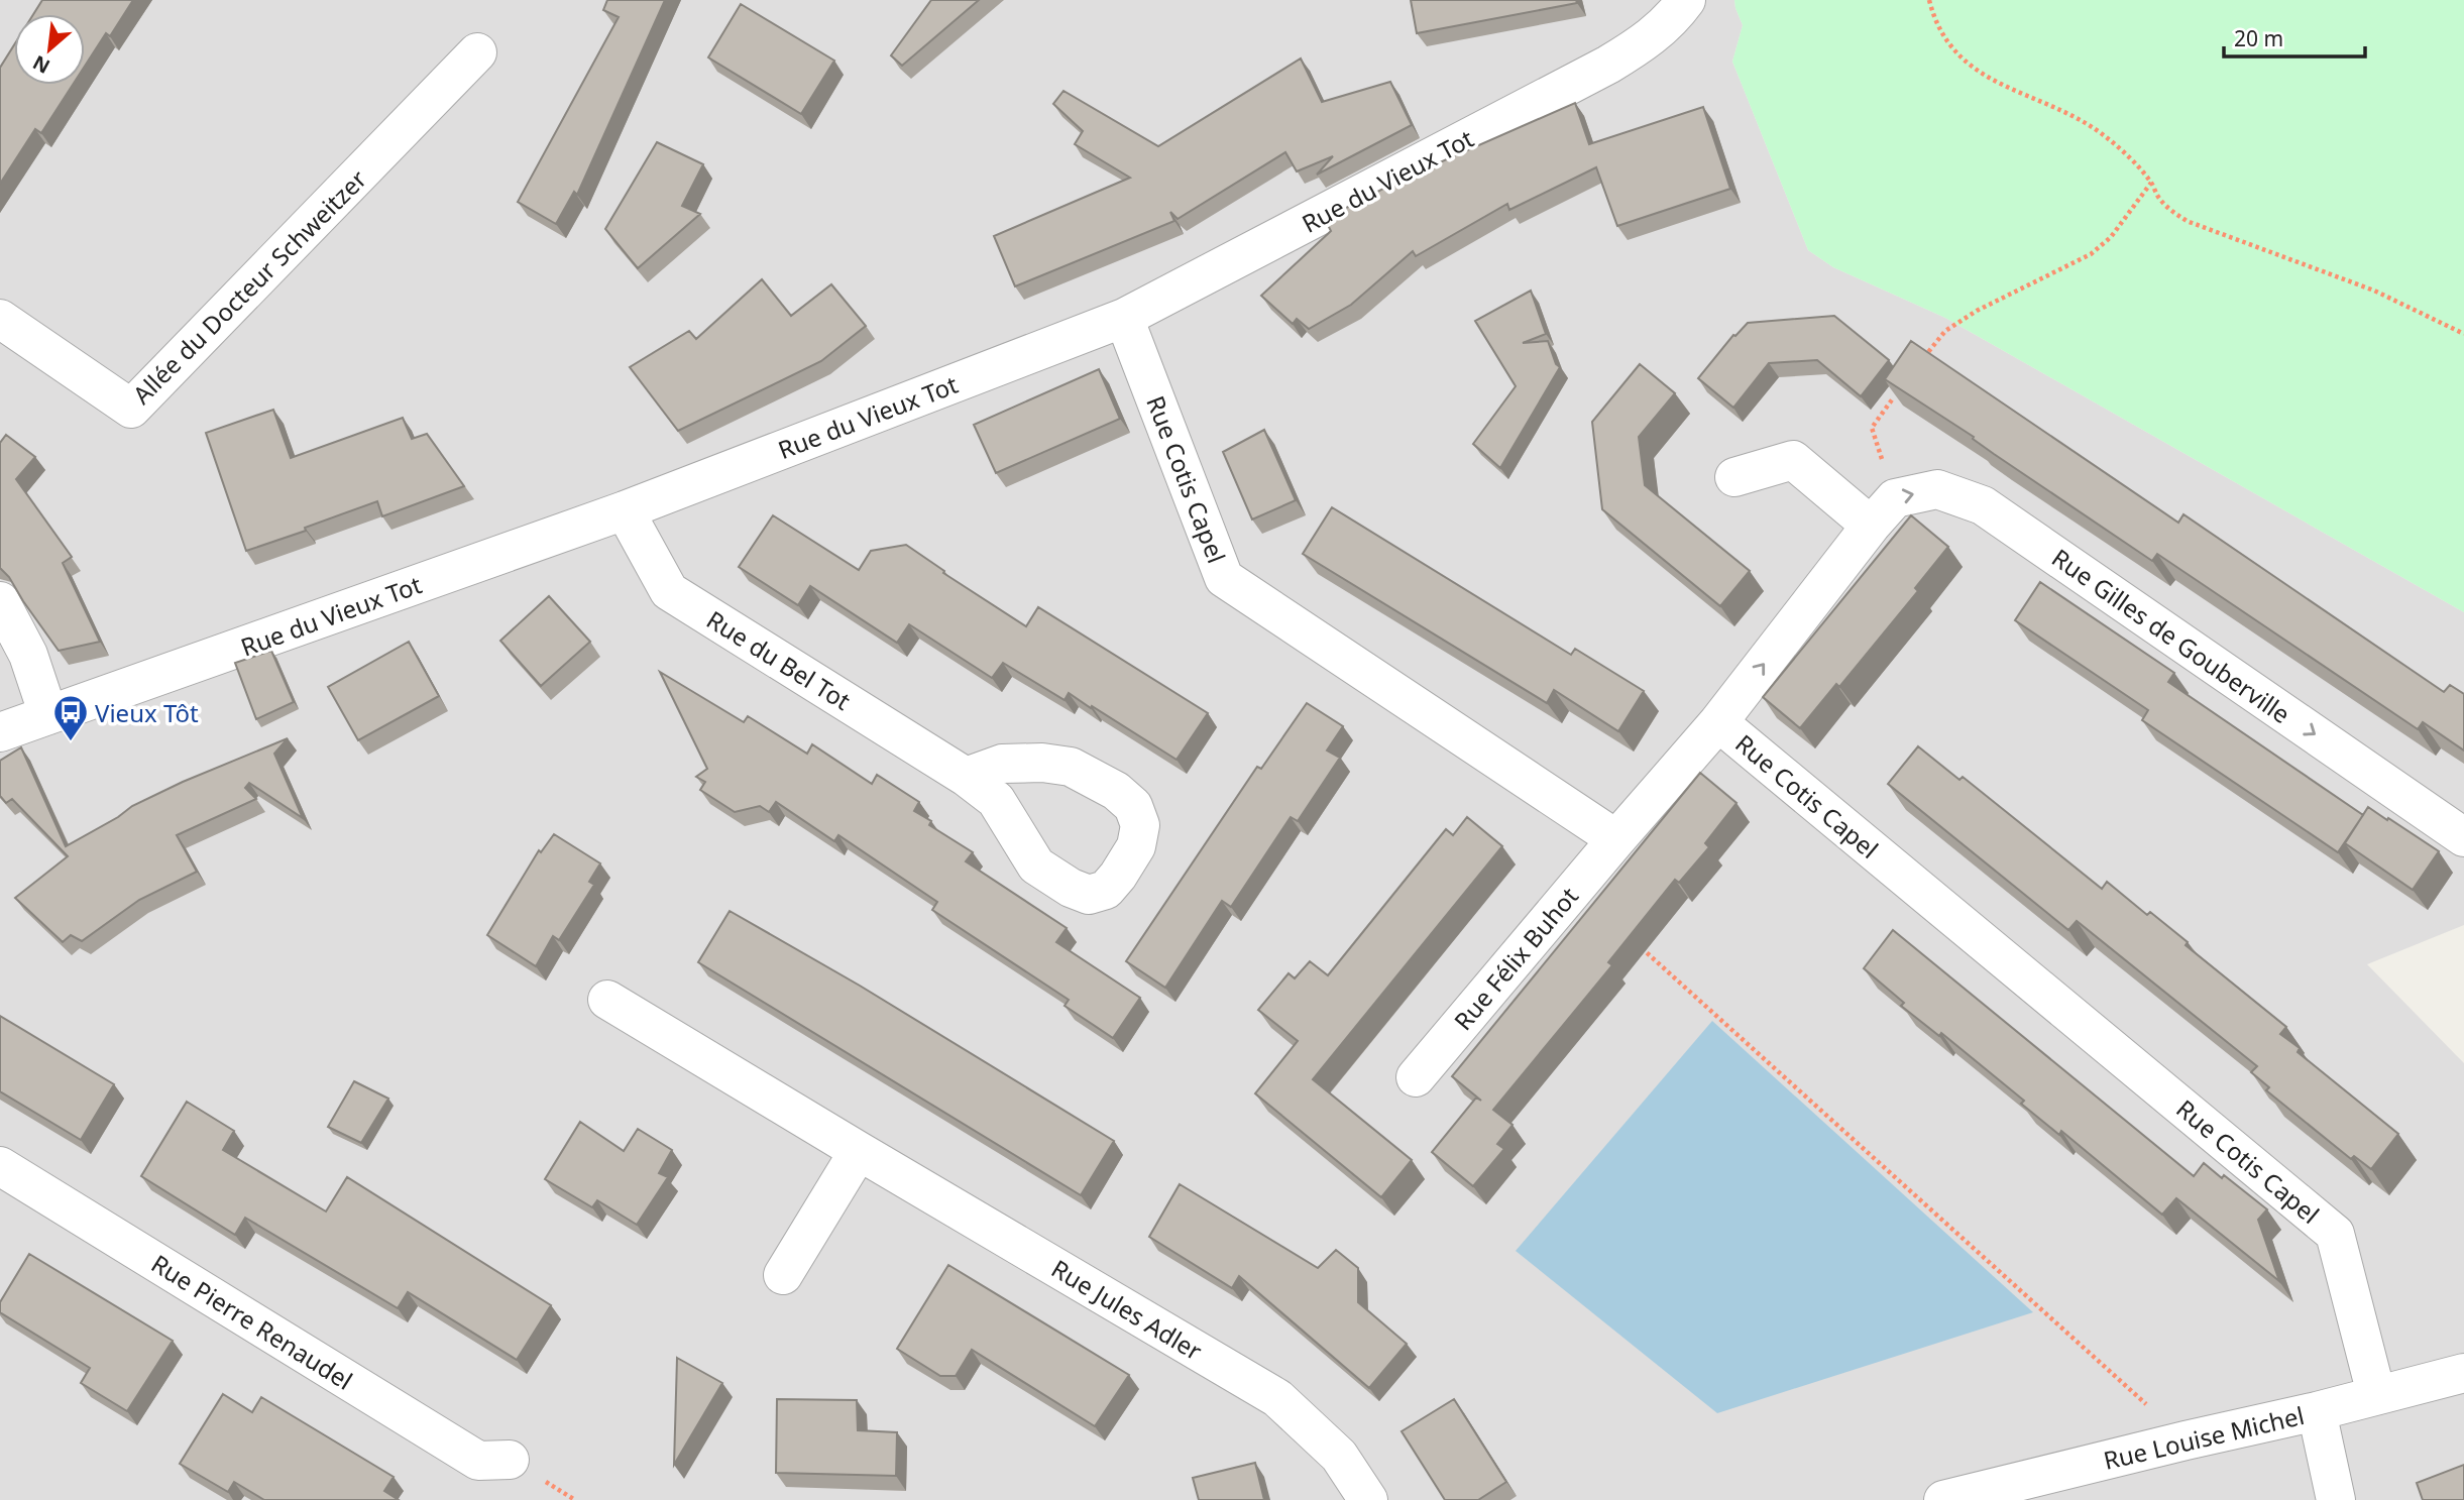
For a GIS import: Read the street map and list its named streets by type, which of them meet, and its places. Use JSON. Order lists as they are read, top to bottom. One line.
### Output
{"streets":{"street":["Rue du Vieux Tot","Allée du Docteur Schweitzer","Rue Cotis Capel","Rue Gilles de Gouberville","Rue du Bel Tot","Rue Félix Buhot","Rue Jules Adler","Rue Pierre Renaudel","Rue Louise Michel"]},"crossings":[["Rue du Vieux Tot","Rue Cotis Capel"],["Rue du Vieux Tot","Rue du Bel Tot"],["Rue Cotis Capel","Rue Félix Buhot"],["Rue Cotis Capel","Rue Louise Michel"]],"one_way":["Rue Gilles de Gouberville"],"places":{"bus stop":["Vieux Tôt"]},"scale_bar":"20 m","north":"bottom left"}
